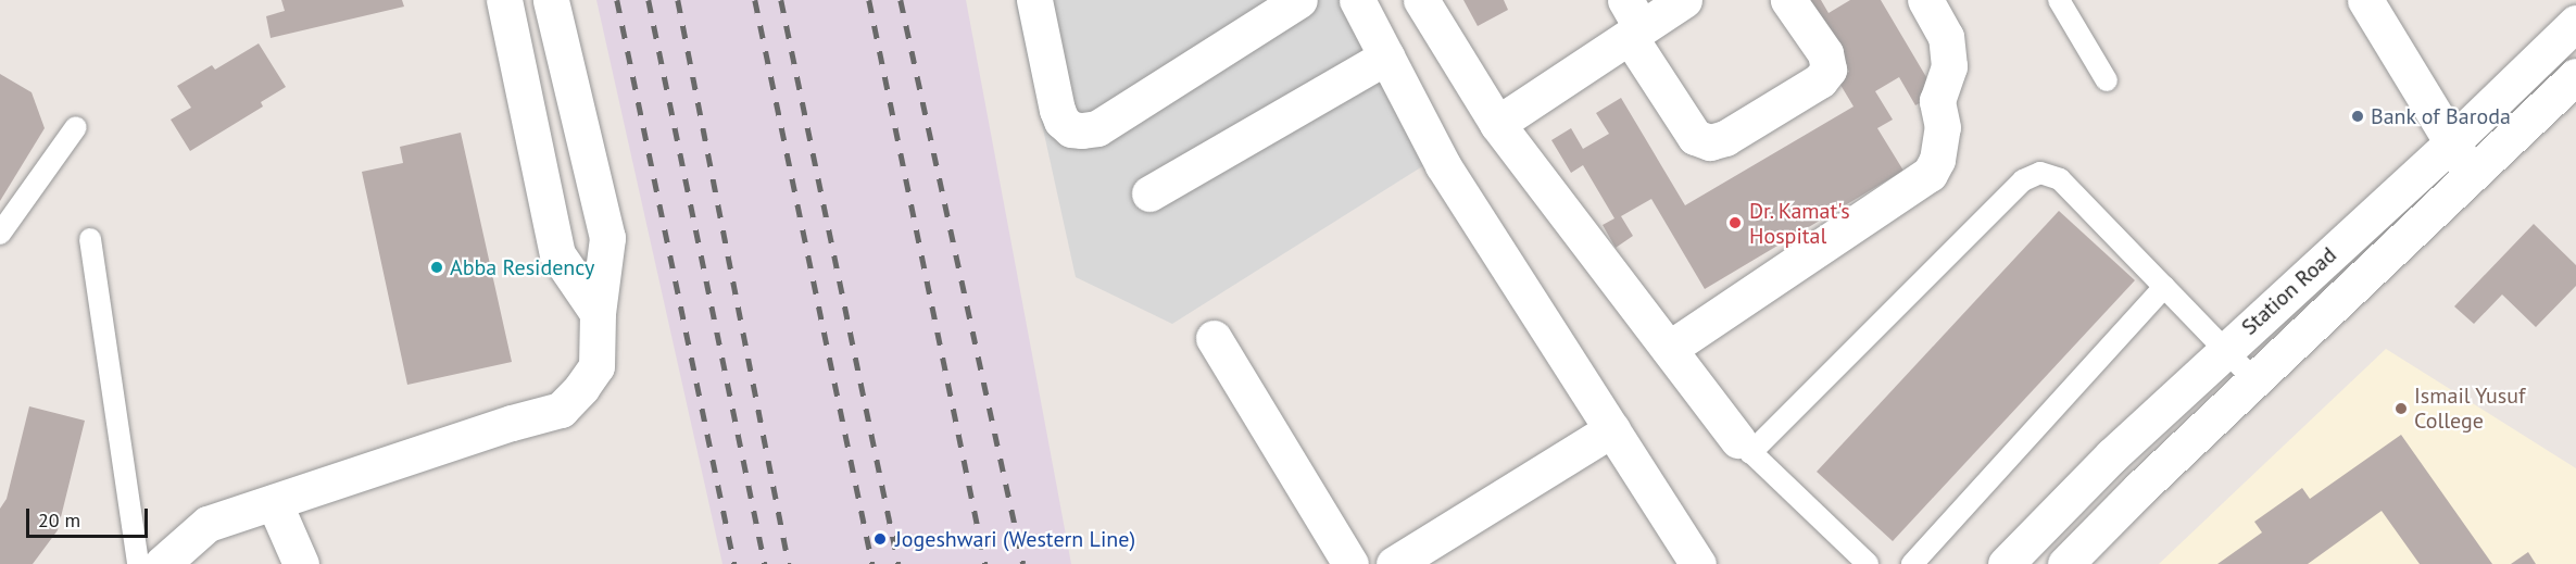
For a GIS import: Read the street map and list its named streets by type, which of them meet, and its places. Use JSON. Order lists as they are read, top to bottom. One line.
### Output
{"streets":{"street":["Station Road"]},"places":["Bank of Baroda","Dr. Kamat's Hospital","Abba Residency","Ismail Yusuf College","Jogeshwari (Western Line)"],"scale_bar":"20 m"}
